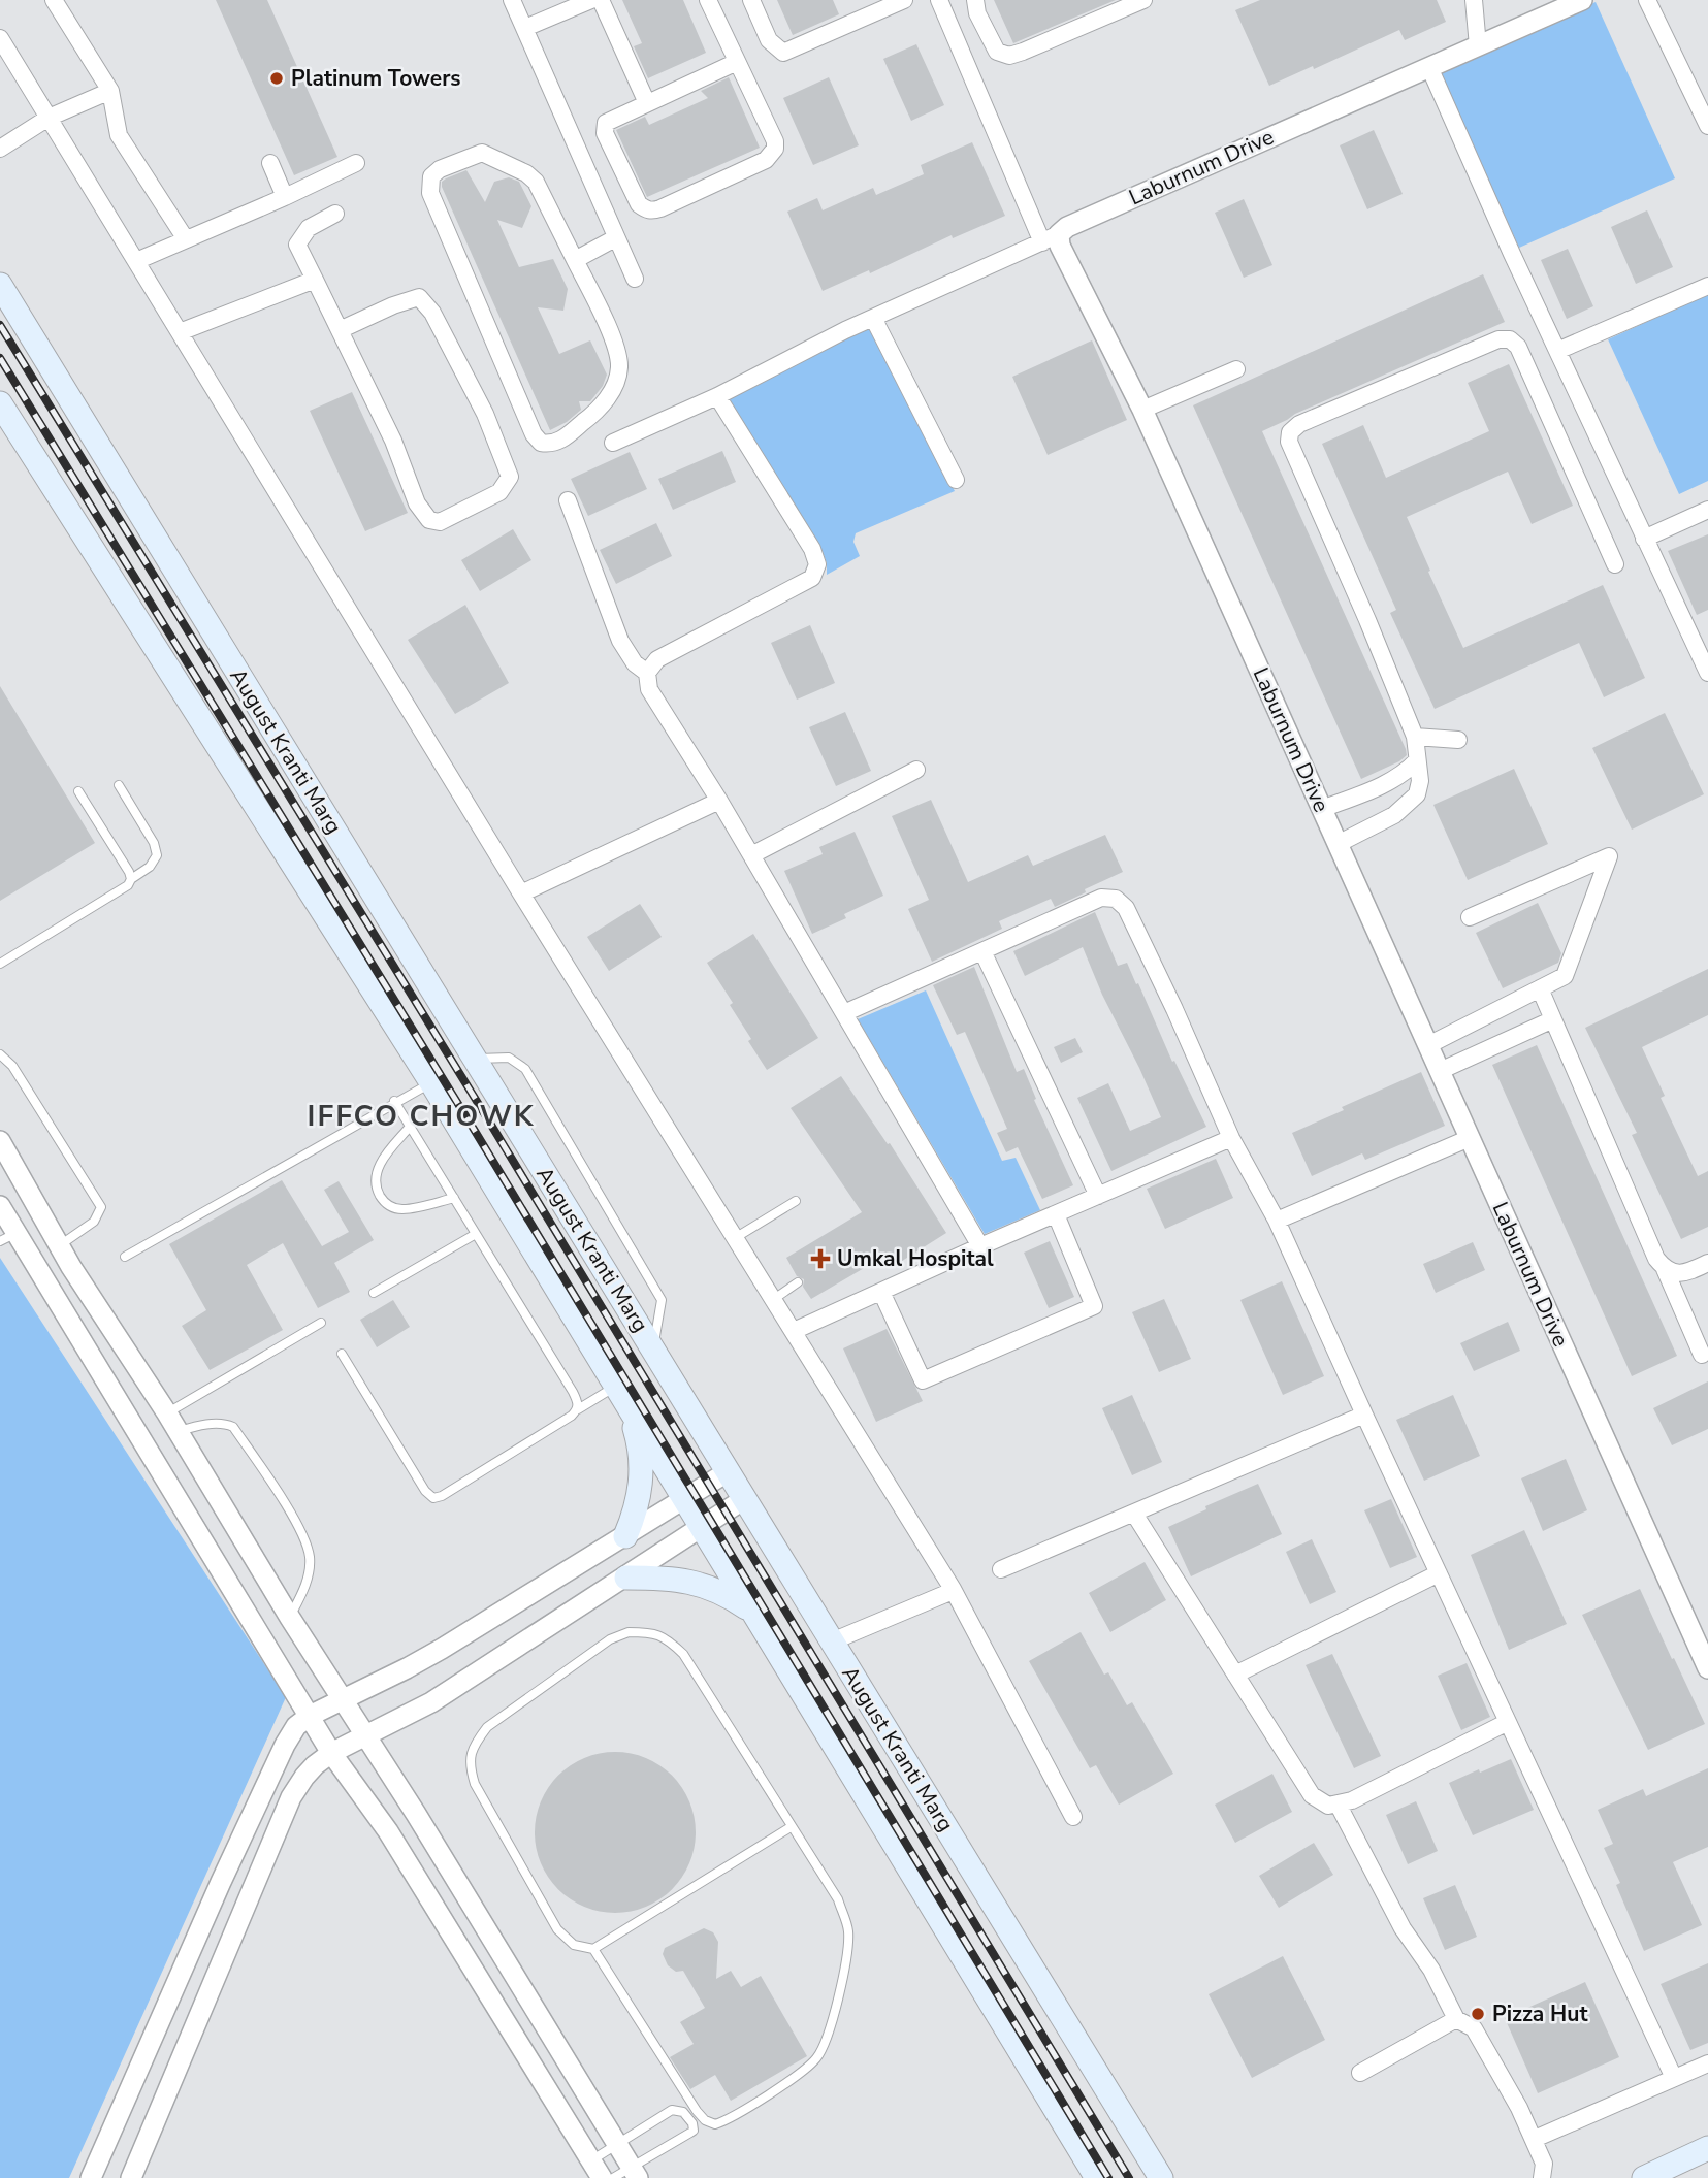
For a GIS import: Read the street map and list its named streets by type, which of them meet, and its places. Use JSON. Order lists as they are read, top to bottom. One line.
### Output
{"streets":{"main road":["August Kranti Marg"],"street":["Laburnum Drive"]},"districts":["IFFCO CHOWK"],"places":{"other":["Platinum Towers","Pizza Hut"],"health":["Umkal Hospital"]}}
